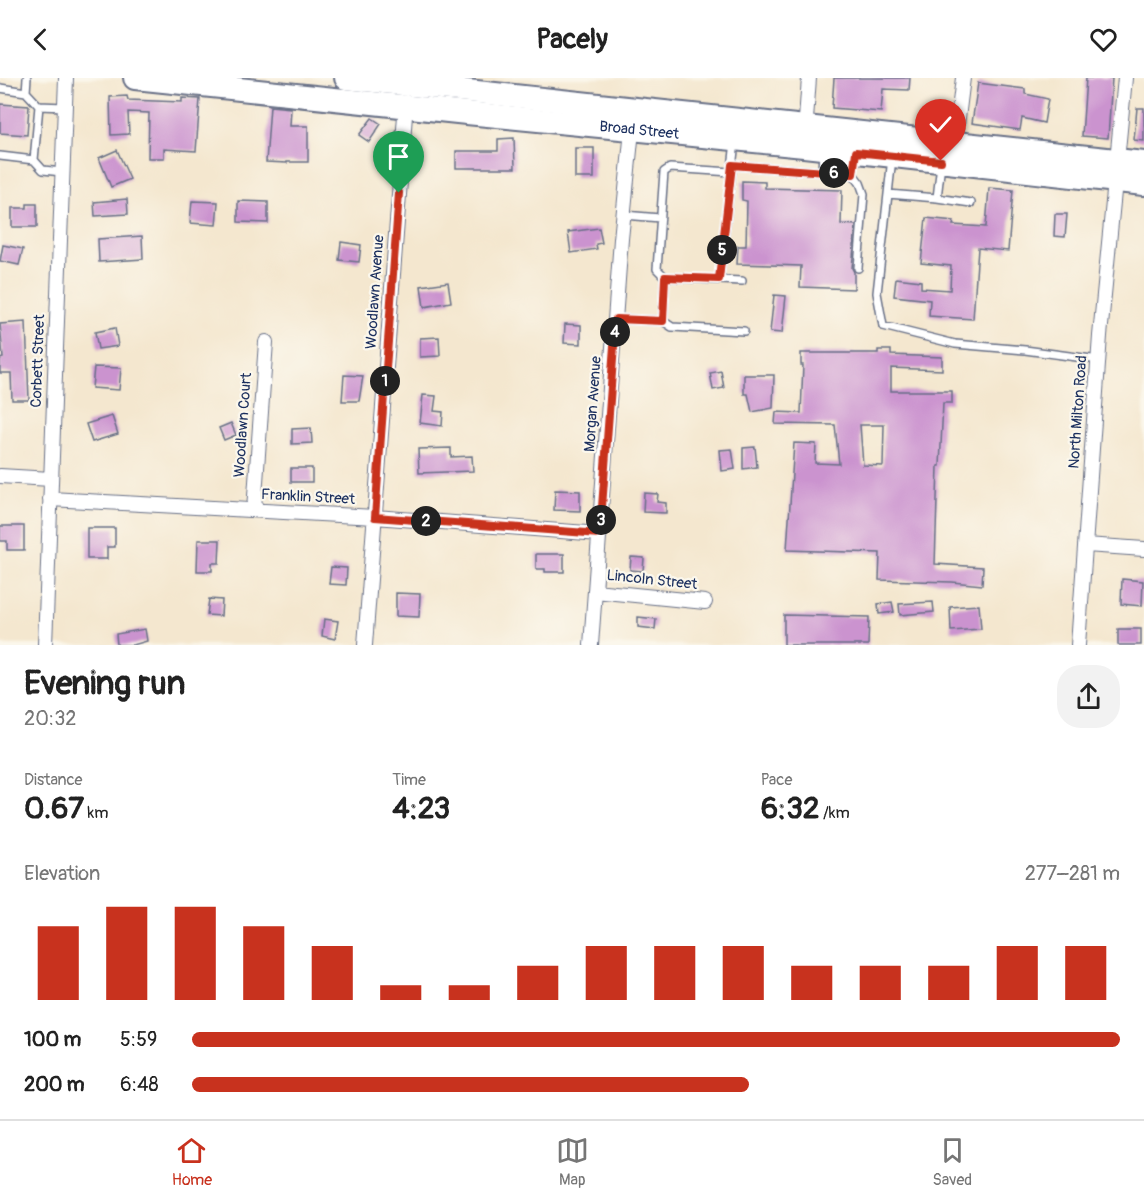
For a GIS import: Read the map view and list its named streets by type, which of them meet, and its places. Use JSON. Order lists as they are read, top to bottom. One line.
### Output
{"streets":{"main road":["Broad Street"],"street":["Woodlawn Avenue","Corbett Street","Morgan Avenue","North Milton Road","Woodlawn Court","Franklin Street","Lincoln Street"]},"crossings":[["Broad Street","Woodlawn Avenue"],["Broad Street","Morgan Avenue"],["Broad Street","North Milton Road"],["Woodlawn Avenue","Franklin Street"],["Corbett Street","Franklin Street"],["Morgan Avenue","Franklin Street"],["Morgan Avenue","Lincoln Street"],["Woodlawn Court","Franklin Street"]],"page":{"header":"Pacely","pins":["6","5","4","1","3","2"],"heading":["Evening run","20:32"],"stats":[["Distance","0.67 km"],["Time","4:23"],["Pace","6:32 /km"]],"chart":["Elevation","277–281 m"],"list":[{"name":"100 m","note":"5:59"},{"name":"200 m","note":"6:48"}],"tabs":["Home","Map","Saved"]}}
